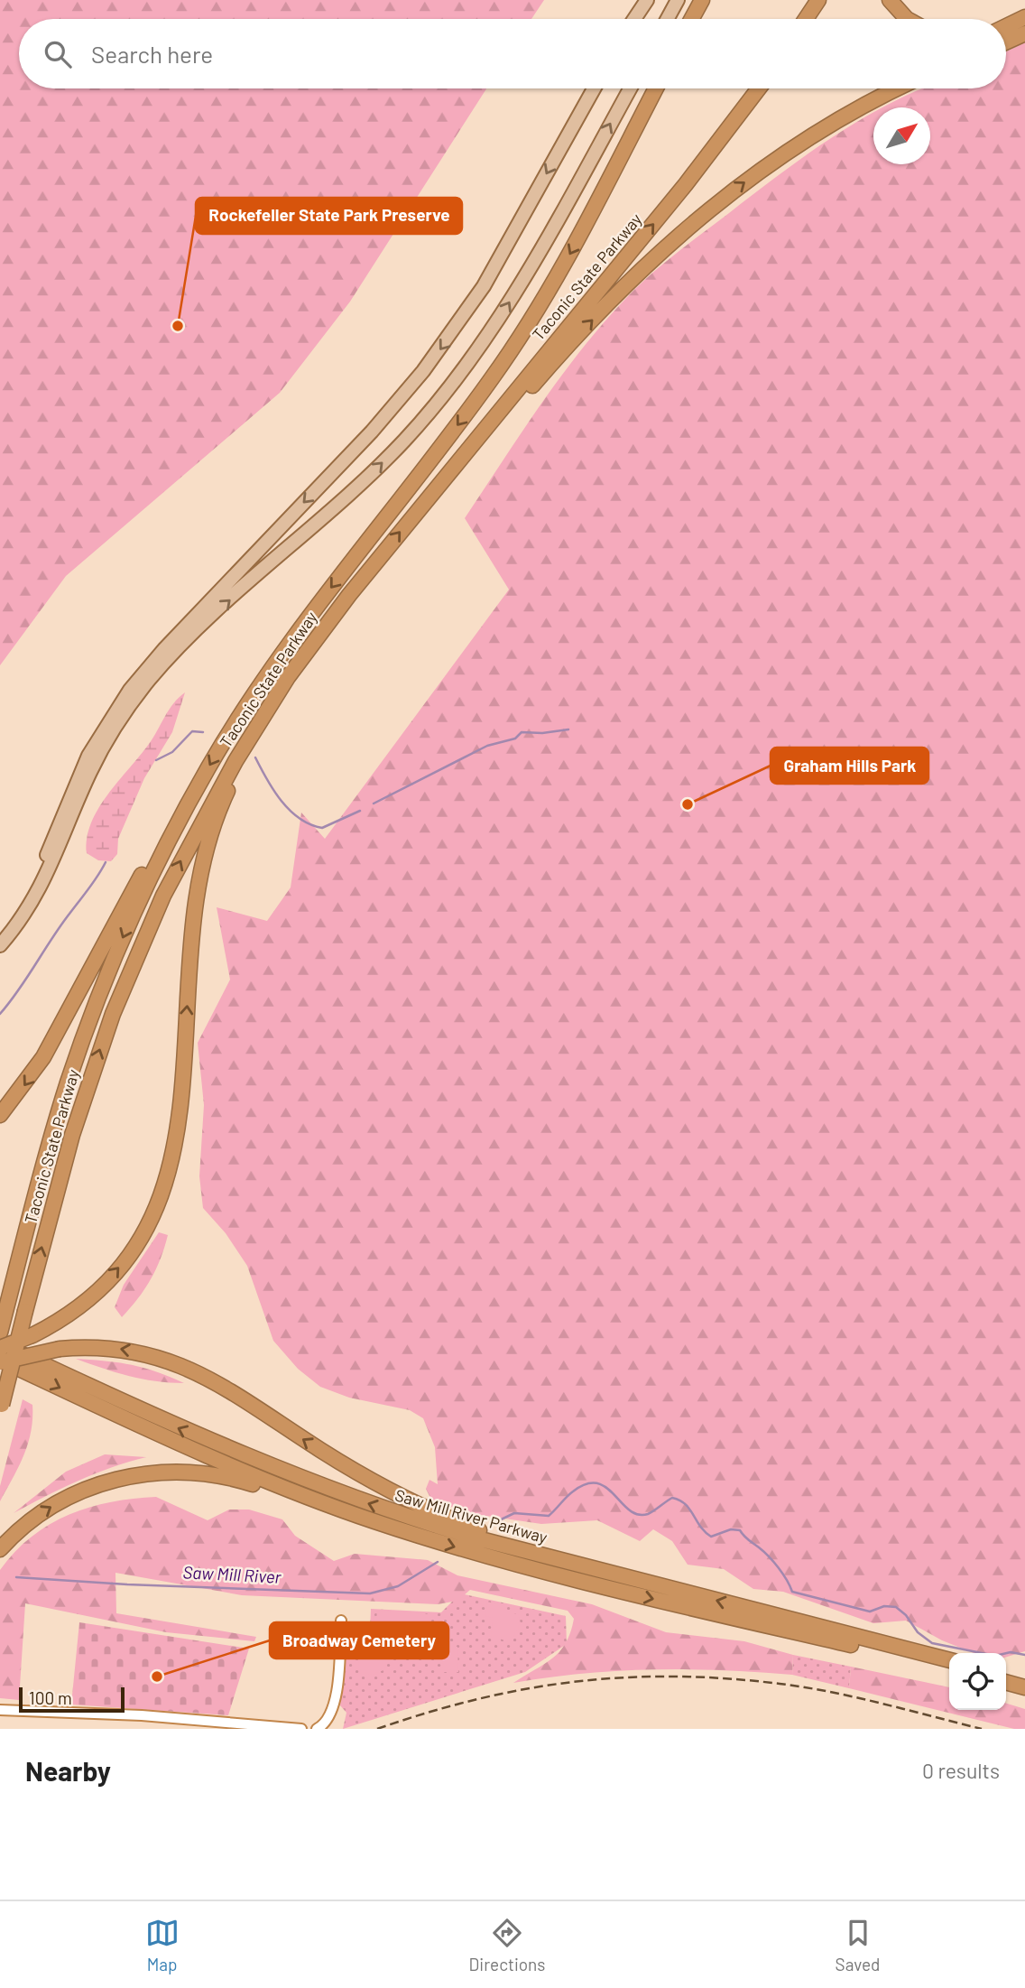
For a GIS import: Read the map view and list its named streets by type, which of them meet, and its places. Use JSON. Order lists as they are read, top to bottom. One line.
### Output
{"streets":{"highway":["Taconic State Parkway","Saw Mill River Parkway"]},"water":["Saw Mill River"],"places":["Rockefeller State Park Preserve","Graham Hills Park","Broadway Cemetery"],"scale_bar":"100 m","north":"top right","page":{"search":"Search here","scale":"100 m","heading":["Nearby","0 results"],"nav":["Map","Directions","Saved"]}}
